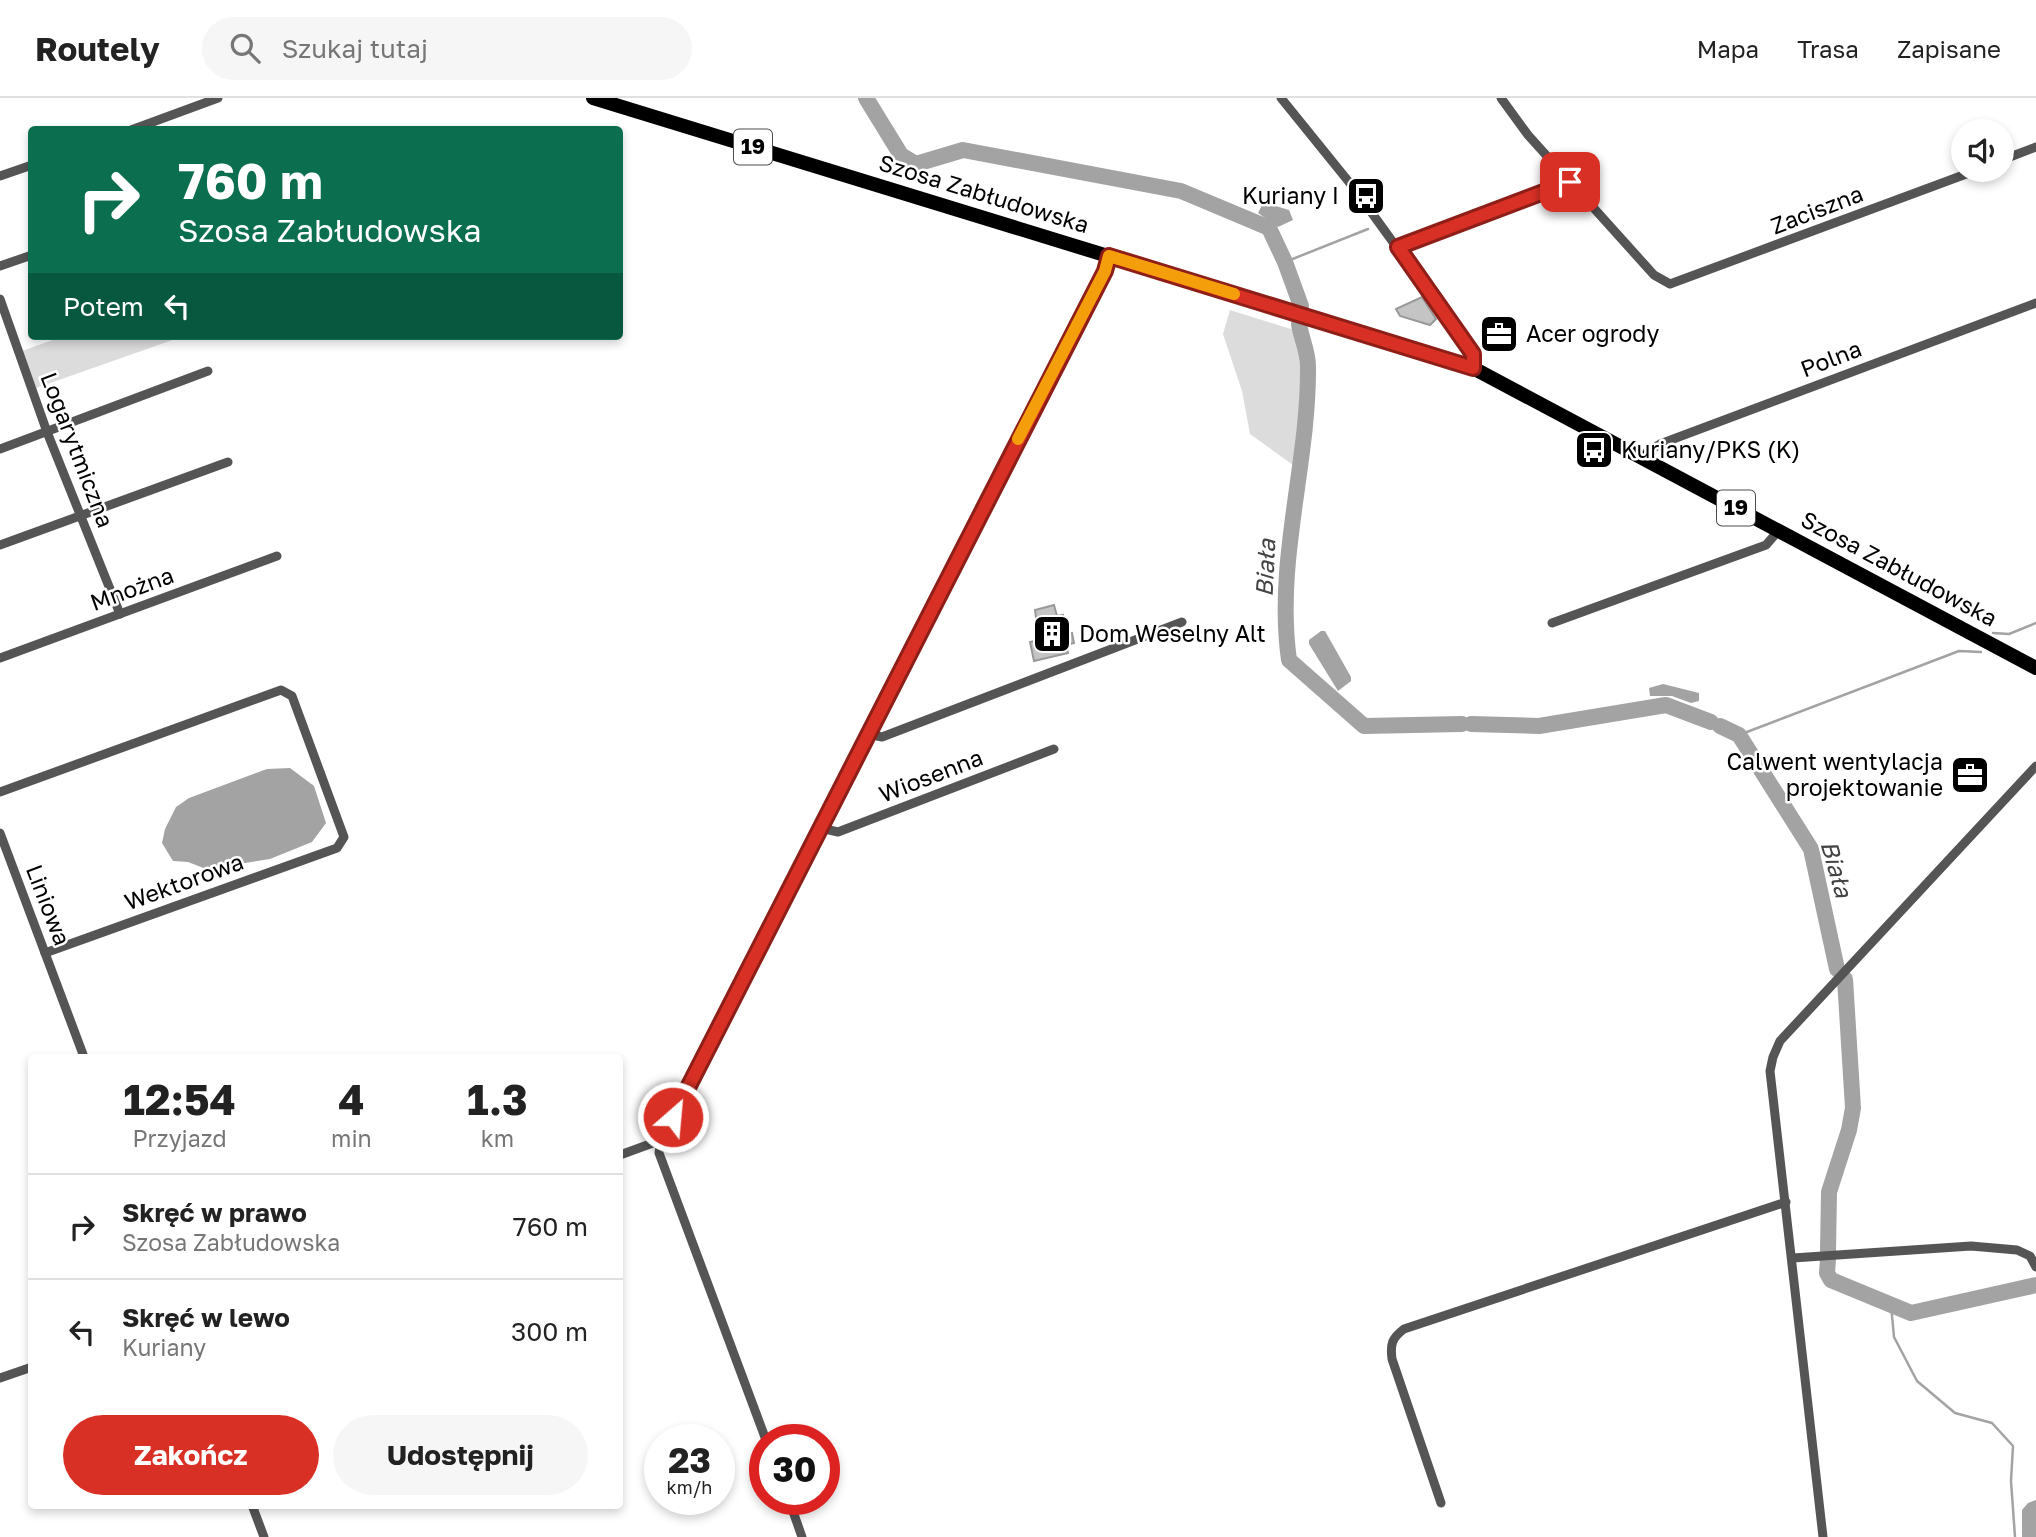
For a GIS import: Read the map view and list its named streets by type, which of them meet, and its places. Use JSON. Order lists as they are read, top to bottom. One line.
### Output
{"streets":{"highway":["19","Szosa Zabłudowska"],"street":["Zaciszna","Polna","Logarytmiczna","Mnożna","Wiosenna","Wektorowa","Liniowa"]},"crossings":[["Szosa Zabłudowska","Polna"],["Logarytmiczna","Mnożna"],["Wektorowa","Liniowa"]],"water":["Biała"],"places":{"bus stop":["Kuriany I","Kuriany/PKS (K)"],"office":["Acer ogrody","Calwent wentylacja projektowanie"],"building":["Dom Weselny Alt"]},"page":{"header":"Routely","search":"Szukaj tutaj","nav":["Mapa","Trasa","Zapisane"],"turn":["760 m","Szosa Zabłudowska"],"then":"Potem","eta":["12:54","Przyjazd","4","min","1.3","km"],"list":[{"name":"Skręć w prawo","note":"Szosa Zabłudowska","value":"760 m"},{"name":"Skręć w lewo","note":"Kuriany","value":"300 m"}],"buttons":["Zakończ","Udostępnij"],"speed":"23 km/h","limit":"30"}}
